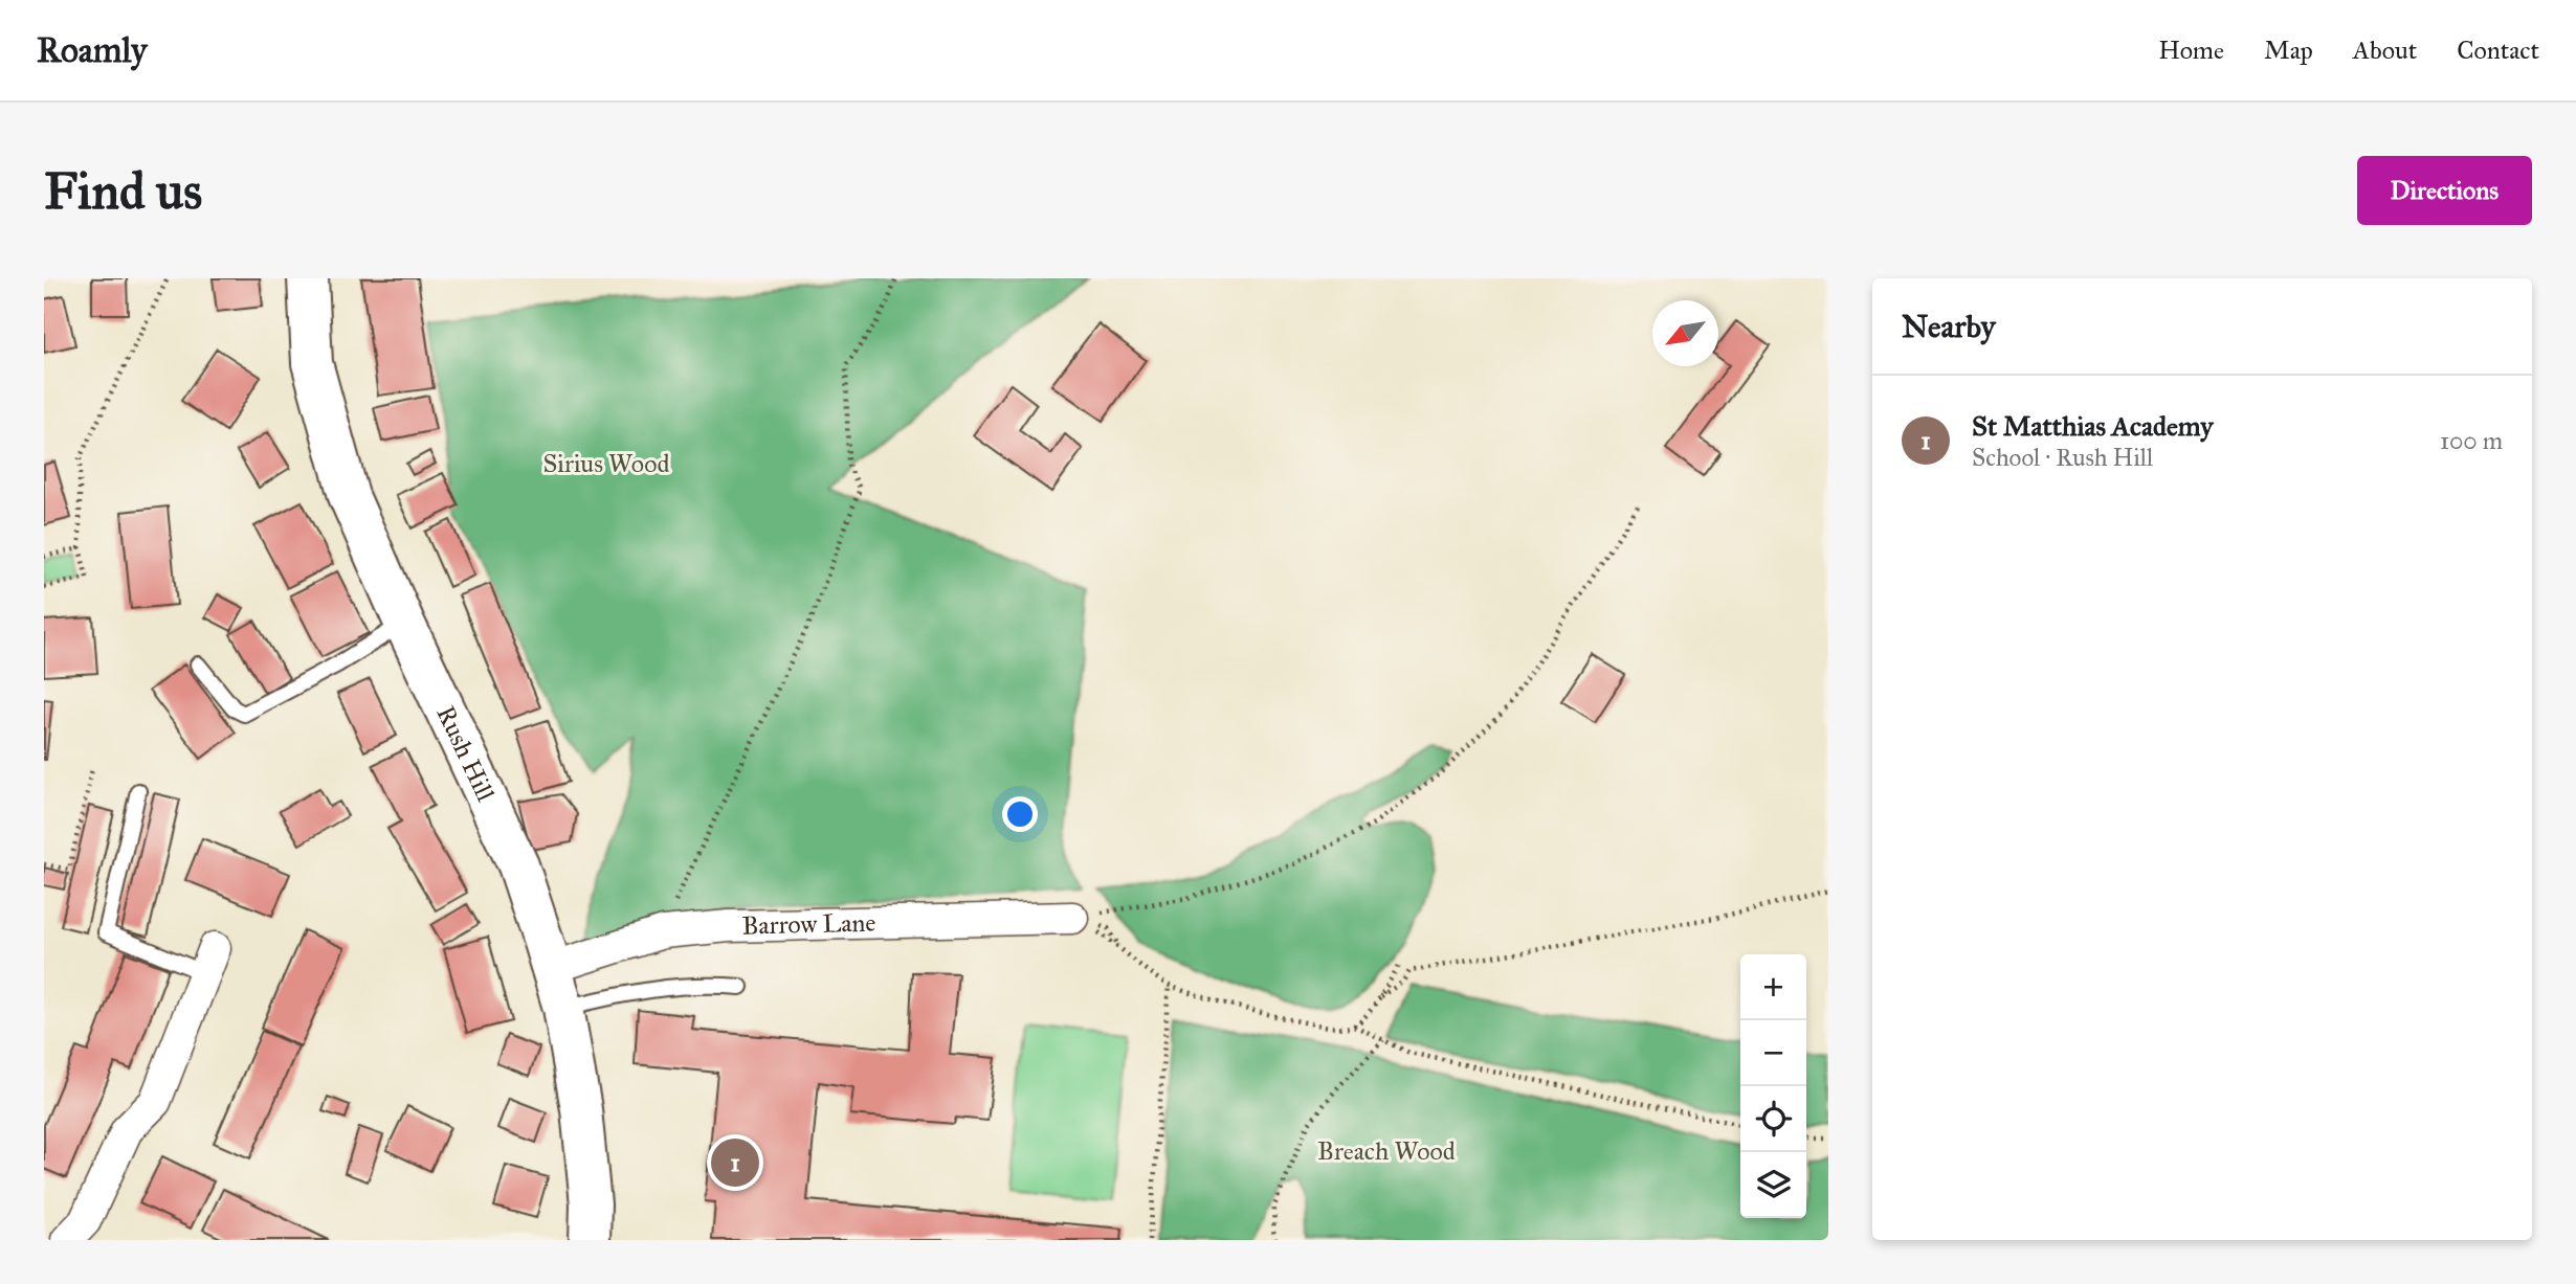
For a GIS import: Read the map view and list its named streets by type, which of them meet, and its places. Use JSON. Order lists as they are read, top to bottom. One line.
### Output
{"streets":{"street":["Rush Hill","Barrow Lane"]},"crossings":[["Rush Hill","Barrow Lane"]],"parks":["Sirius Wood","Breach Wood"],"north":"bottom left","page":{"header":"Roamly","nav":["Home","Map","About","Contact"],"buttons":"Directions","title":"Find us","heading":"Nearby","list":[{"mark":"1","name":"St Matthias Academy","note":"School · Rush Hill","value":"100 m"}],"map_buttons":["+","−"],"pins":"1"}}
